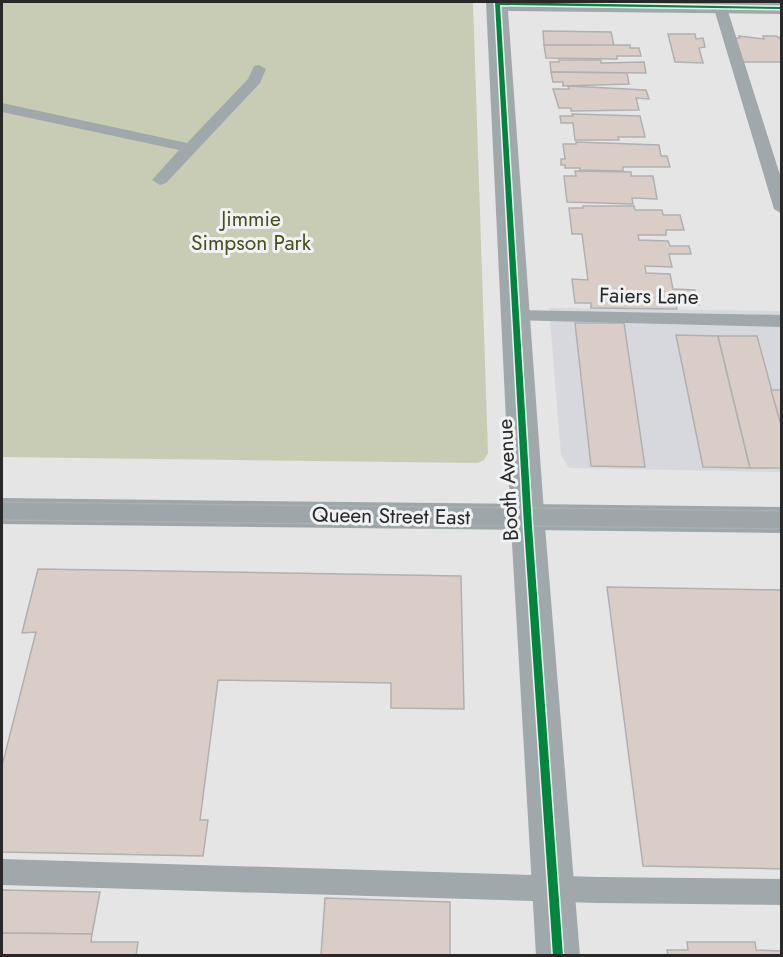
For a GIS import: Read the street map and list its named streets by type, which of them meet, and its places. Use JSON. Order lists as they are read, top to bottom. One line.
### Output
{"streets":{"main road":["Queen Street East"],"street":["Booth Avenue"],"lane":["Faiers Lane"]},"crossings":[["Faiers Lane","Booth Avenue"],["Booth Avenue","Queen Street East"]],"parks":["Jimmie Simpson Park"]}
